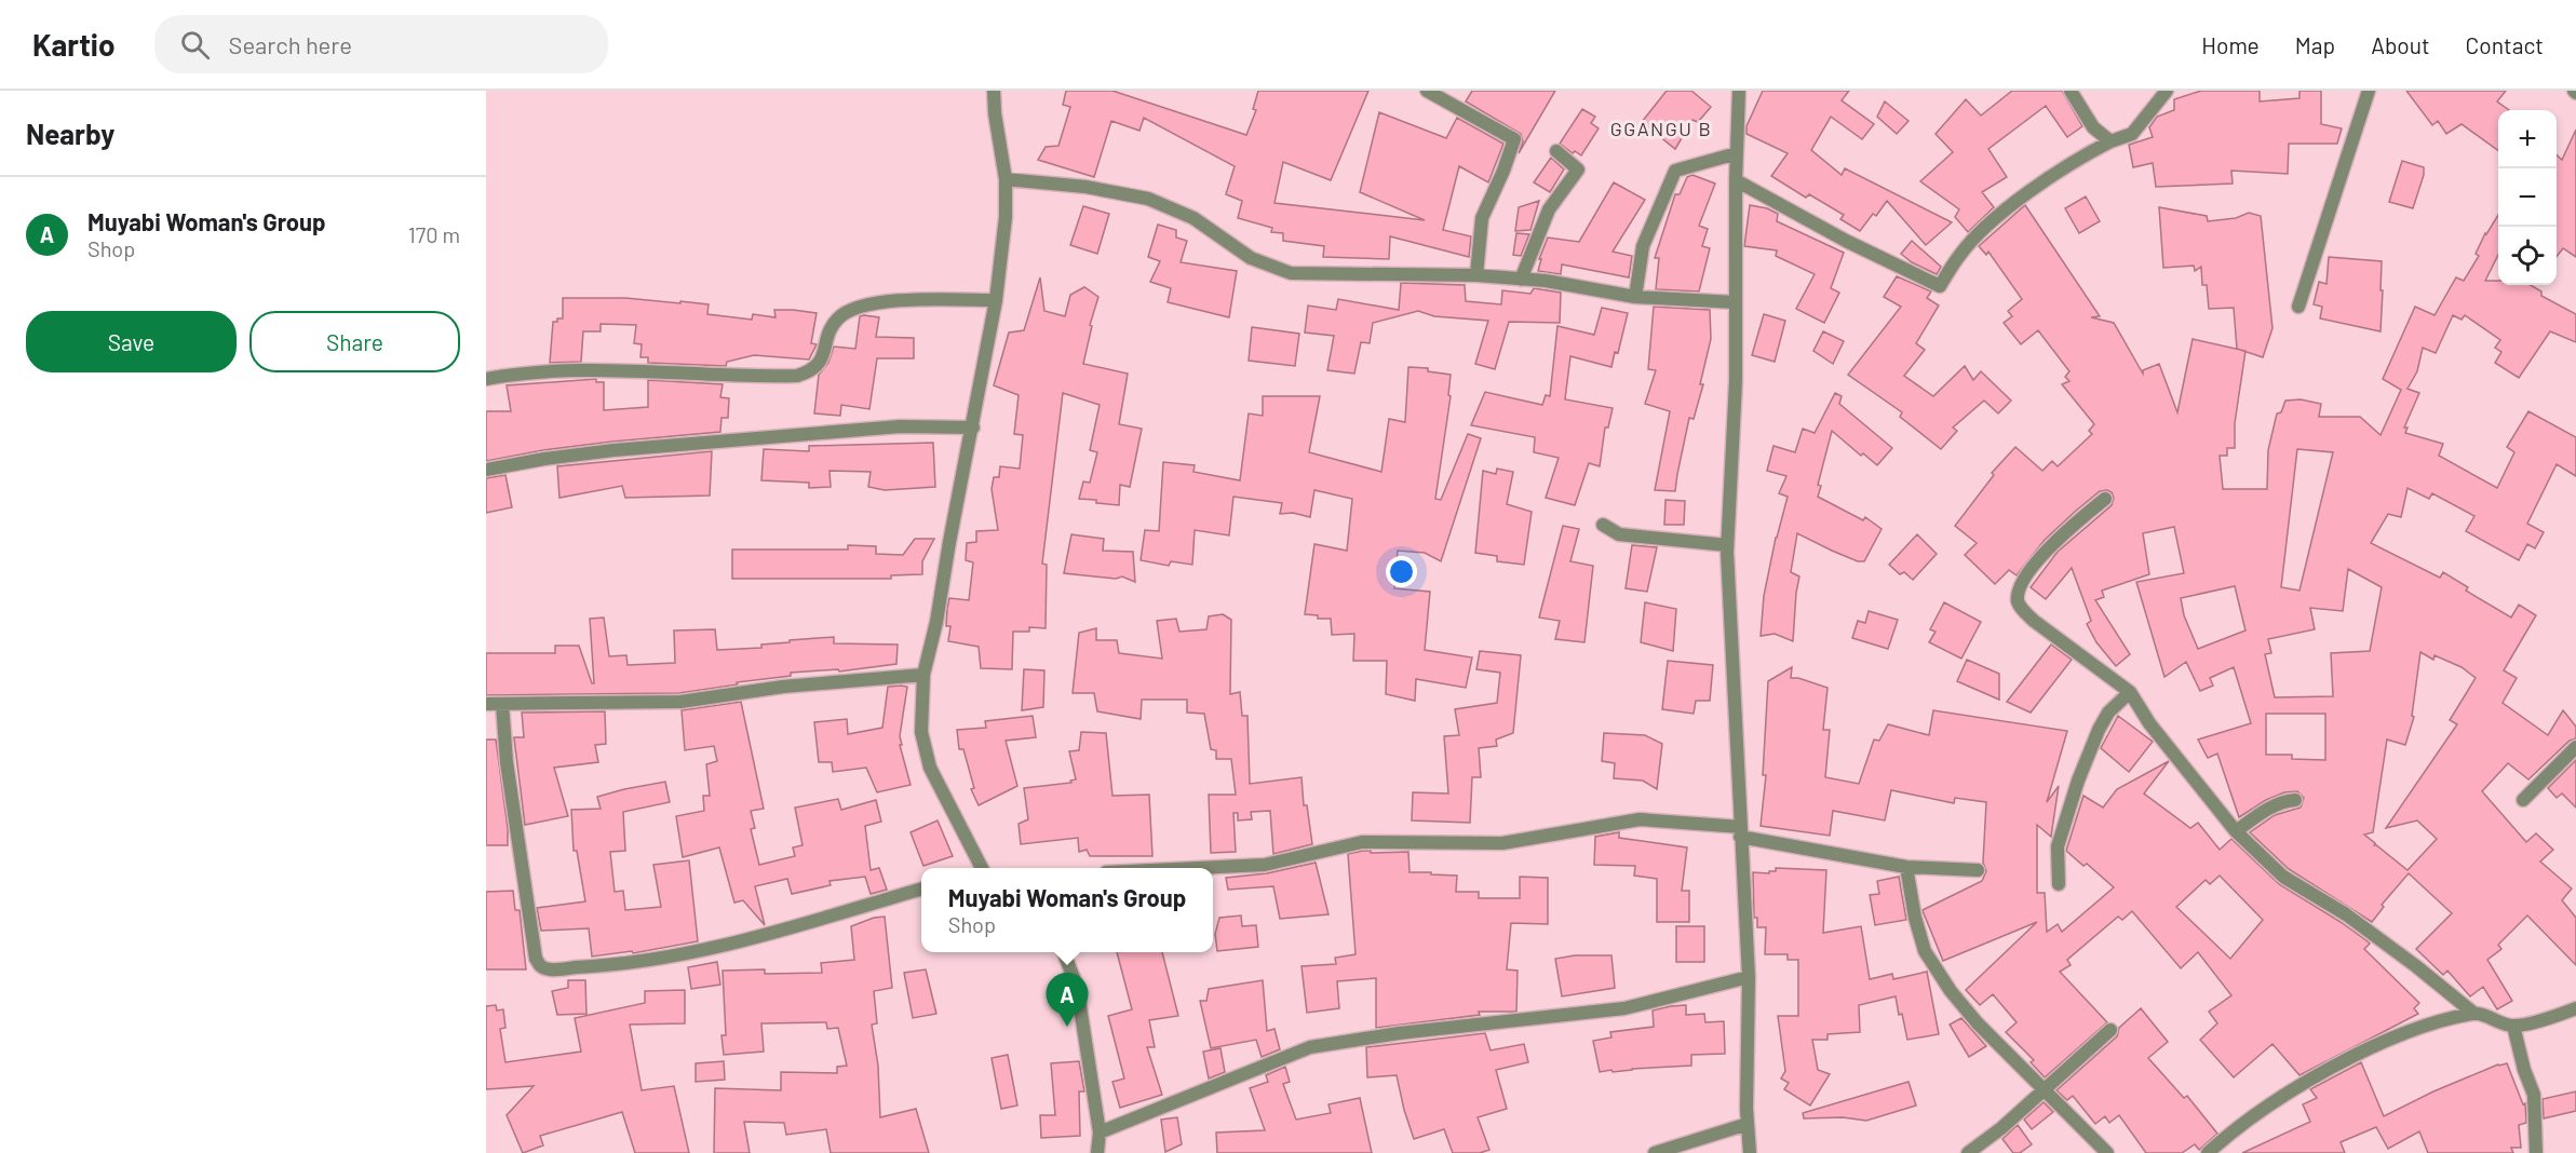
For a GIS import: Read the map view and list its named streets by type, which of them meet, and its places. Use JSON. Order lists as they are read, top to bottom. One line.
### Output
{"districts":["GGANGU B"],"page":{"header":"Kartio","search":"Search here","nav":["Home","Map","About","Contact"],"heading":"Nearby","map_buttons":["+","−"],"list":[{"mark":"A","name":"Muyabi Woman's Group","note":"Shop","value":"170 m"}],"buttons":["Save","Share"],"popup":["Muyabi Woman's Group","Shop"],"pins":"A"}}
